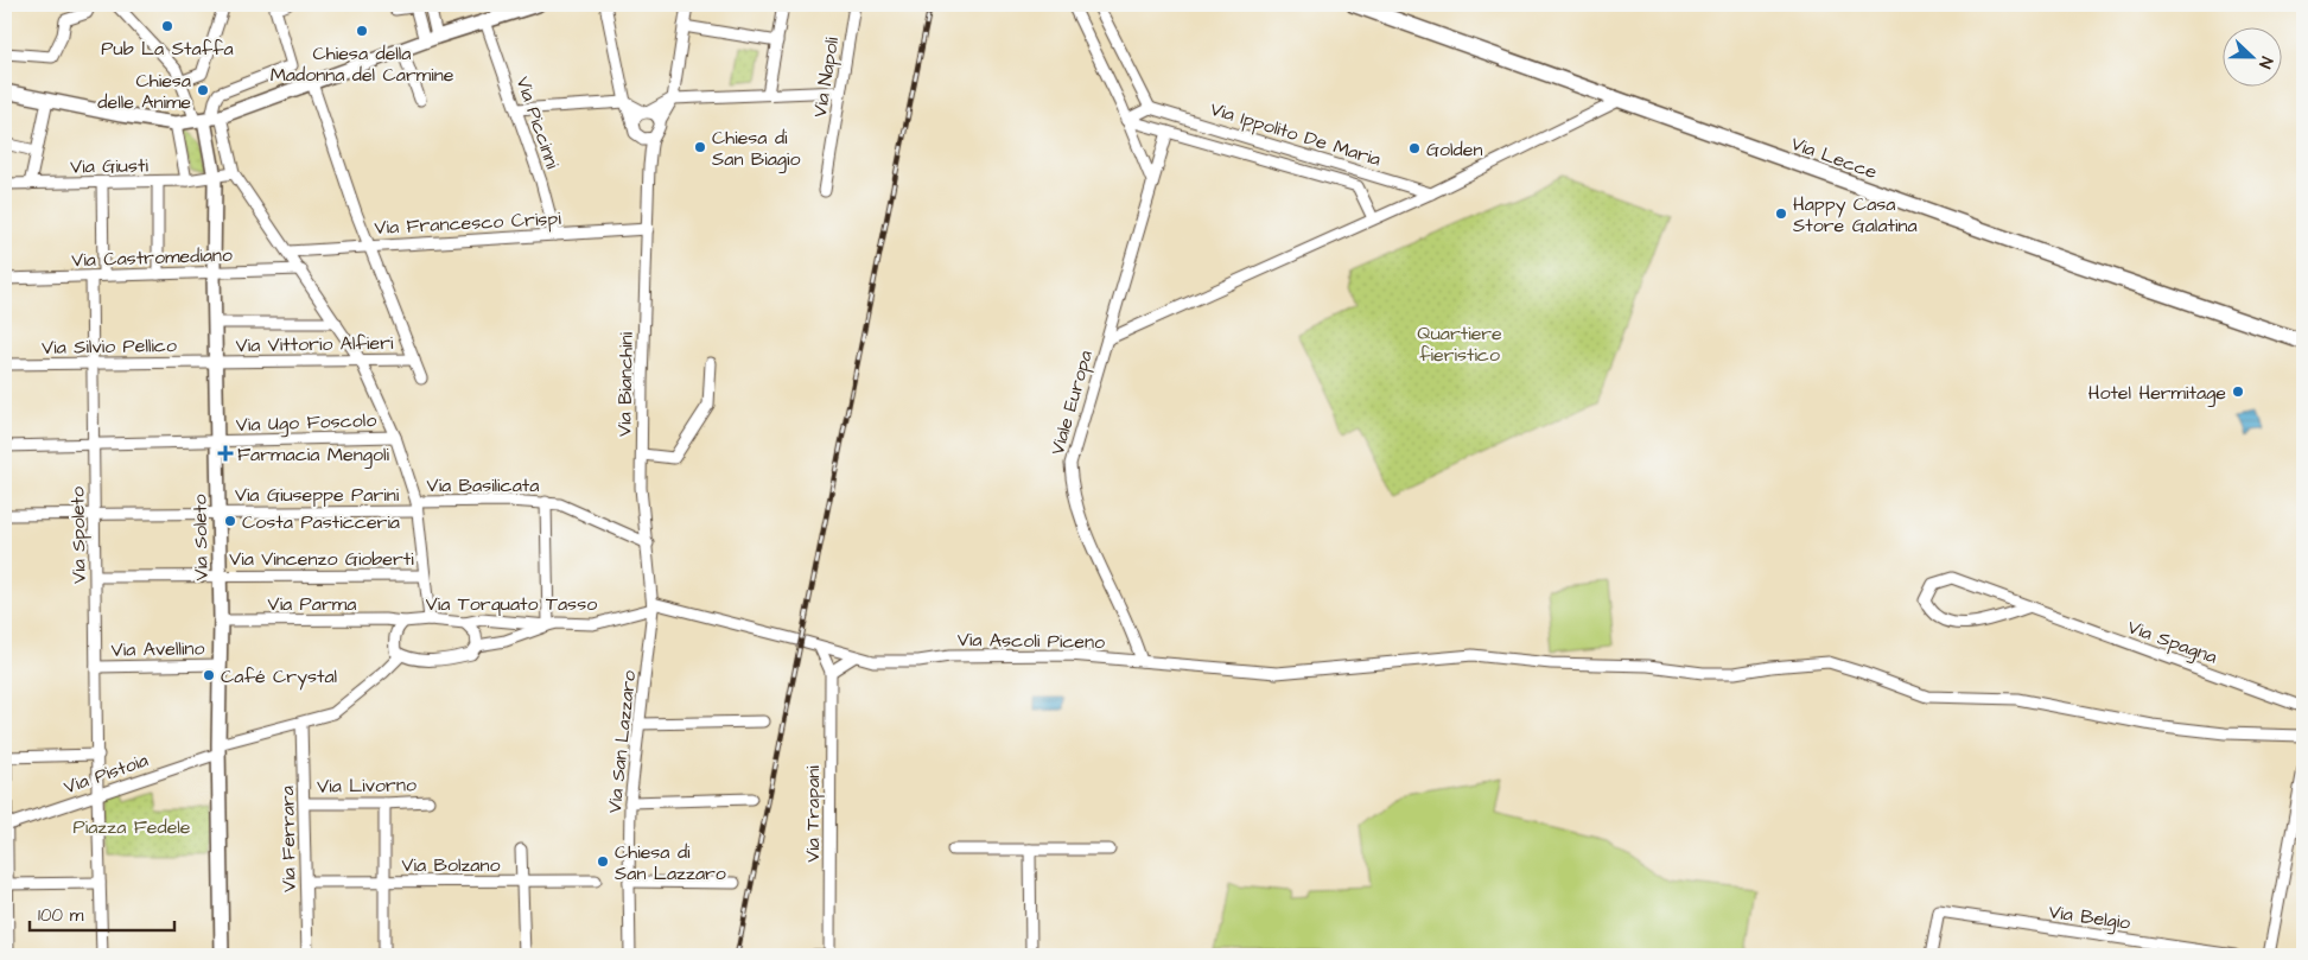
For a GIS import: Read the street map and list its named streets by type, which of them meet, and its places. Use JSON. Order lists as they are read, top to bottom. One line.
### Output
{"streets":{"main road":["Via Lecce"],"street":["Via Napoli","Via Piccinni","Via Ippolito De Maria","Via Giusti","Via Francesco Crispi","Via Castromediano","Via Vittorio Alfieri","Via Silvio Pellico","Via Bianchini","Viale Europa","Via Ugo Foscolo","Via Basilicata","Via Giuseppe Parini","Via Spoleto","Via Soleto","Via Vincenzo Gioberti","Via Parma","Via Torquato Tasso","Via Ascoli Piceno","Via Spagna","Via Avellino","Via San Lazzaro","Via Pistoia","Via Livorno","Via Trapani","Via Ferrara","Via Bolzano","Via Belgio"]},"crossings":[["Via Piccinni","Via Francesco Crispi"],["Via Ippolito De Maria","Viale Europa"],["Via Giusti","Via Spoleto"],["Via Giusti","Via Soleto"],["Via Francesco Crispi","Via Bianchini"],["Via Castromediano","Via Spoleto"],["Via Castromediano","Via Soleto"],["Via Vittorio Alfieri","Via Silvio Pellico"],["Via Vittorio Alfieri","Via Soleto"],["Via Silvio Pellico","Via Spoleto"],["Via Silvio Pellico","Via Soleto"],["Via Bianchini","Via Basilicata"],["Via Bianchini","Via Torquato Tasso"],["Via Bianchini","Via San Lazzaro"],["Viale Europa","Via Ascoli Piceno"],["Via Ugo Foscolo","Via Spoleto"],["Via Ugo Foscolo","Via Soleto"],["Via Basilicata","Via Giuseppe Parini"],["Via Giuseppe Parini","Via Spoleto"],["Via Giuseppe Parini","Via Soleto"],["Via Spoleto","Via Vincenzo Gioberti"],["Via Spoleto","Via Avellino"],["Via Spoleto","Via Pistoia"],["Via Soleto","Via Vincenzo Gioberti"],["Via Soleto","Via Parma"],["Via Soleto","Via Avellino"],["Via Soleto","Via Pistoia"],["Via Parma","Via Torquato Tasso"],["Via Torquato Tasso","Via Ascoli Piceno"],["Via Torquato Tasso","Via San Lazzaro"],["Via Ascoli Piceno","Via Trapani"],["Via Pistoia","Via Ferrara"],["Via Livorno","Via Ferrara"],["Via Ferrara","Via Bolzano"]],"parks":["Quartiere fieristico","Piazza Fedele"],"places":{"other":["Pub La Staffa","Chiesa della Madonna del Carmine","Chiesa delle Anime","Chiesa di San Biagio","Golden","Happy Casa Store Galatina","Hotel Hermitage","Costa Pasticceria","Café Crystal","Chiesa di San Lazzaro"],"health":["Farmacia Mengoli"]},"scale_bar":"100 m","north":"right"}
